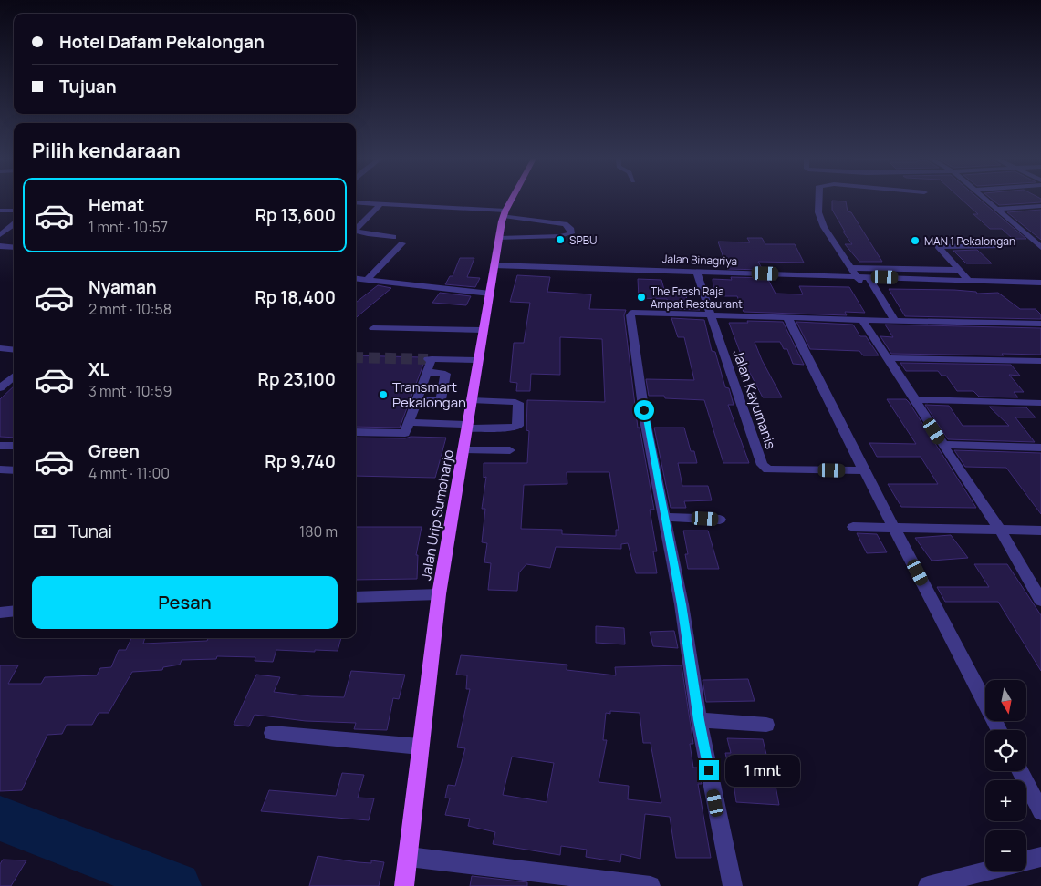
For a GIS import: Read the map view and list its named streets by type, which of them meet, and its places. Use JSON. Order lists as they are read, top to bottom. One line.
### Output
{"streets":{"main road":["Jalan Urip Sumoharjo"],"street":["Jalan Binagriya","Jalan Kayumanis"]},"crossings":[["Jalan Binagriya","Jalan Kayumanis"],["Jalan Binagriya","Jalan Urip Sumoharjo"]],"places":["SPBU","MAN 1 Pekalongan","The Fresh Raja Ampat Restaurant","Transmart Pekalongan"],"north":"bottom","page":{"banner":["Hotel Dafam Pekalongan","Tujuan"],"heading":"Pilih kendaraan","list":[{"name":"Hemat","note":"1 mnt · 10:57","value":"Rp 13,600"},{"name":"Nyaman","note":"2 mnt · 10:58","value":"Rp 18,400"},{"name":"XL","note":"3 mnt · 10:59","value":"Rp 23,100"},{"name":"Green","note":"4 mnt · 11:00","value":"Rp 9,740"}],"pay":["Tunai","180 m"],"buttons":"Pesan","map_buttons":["+","−"],"bubble":"1 mnt"}}
